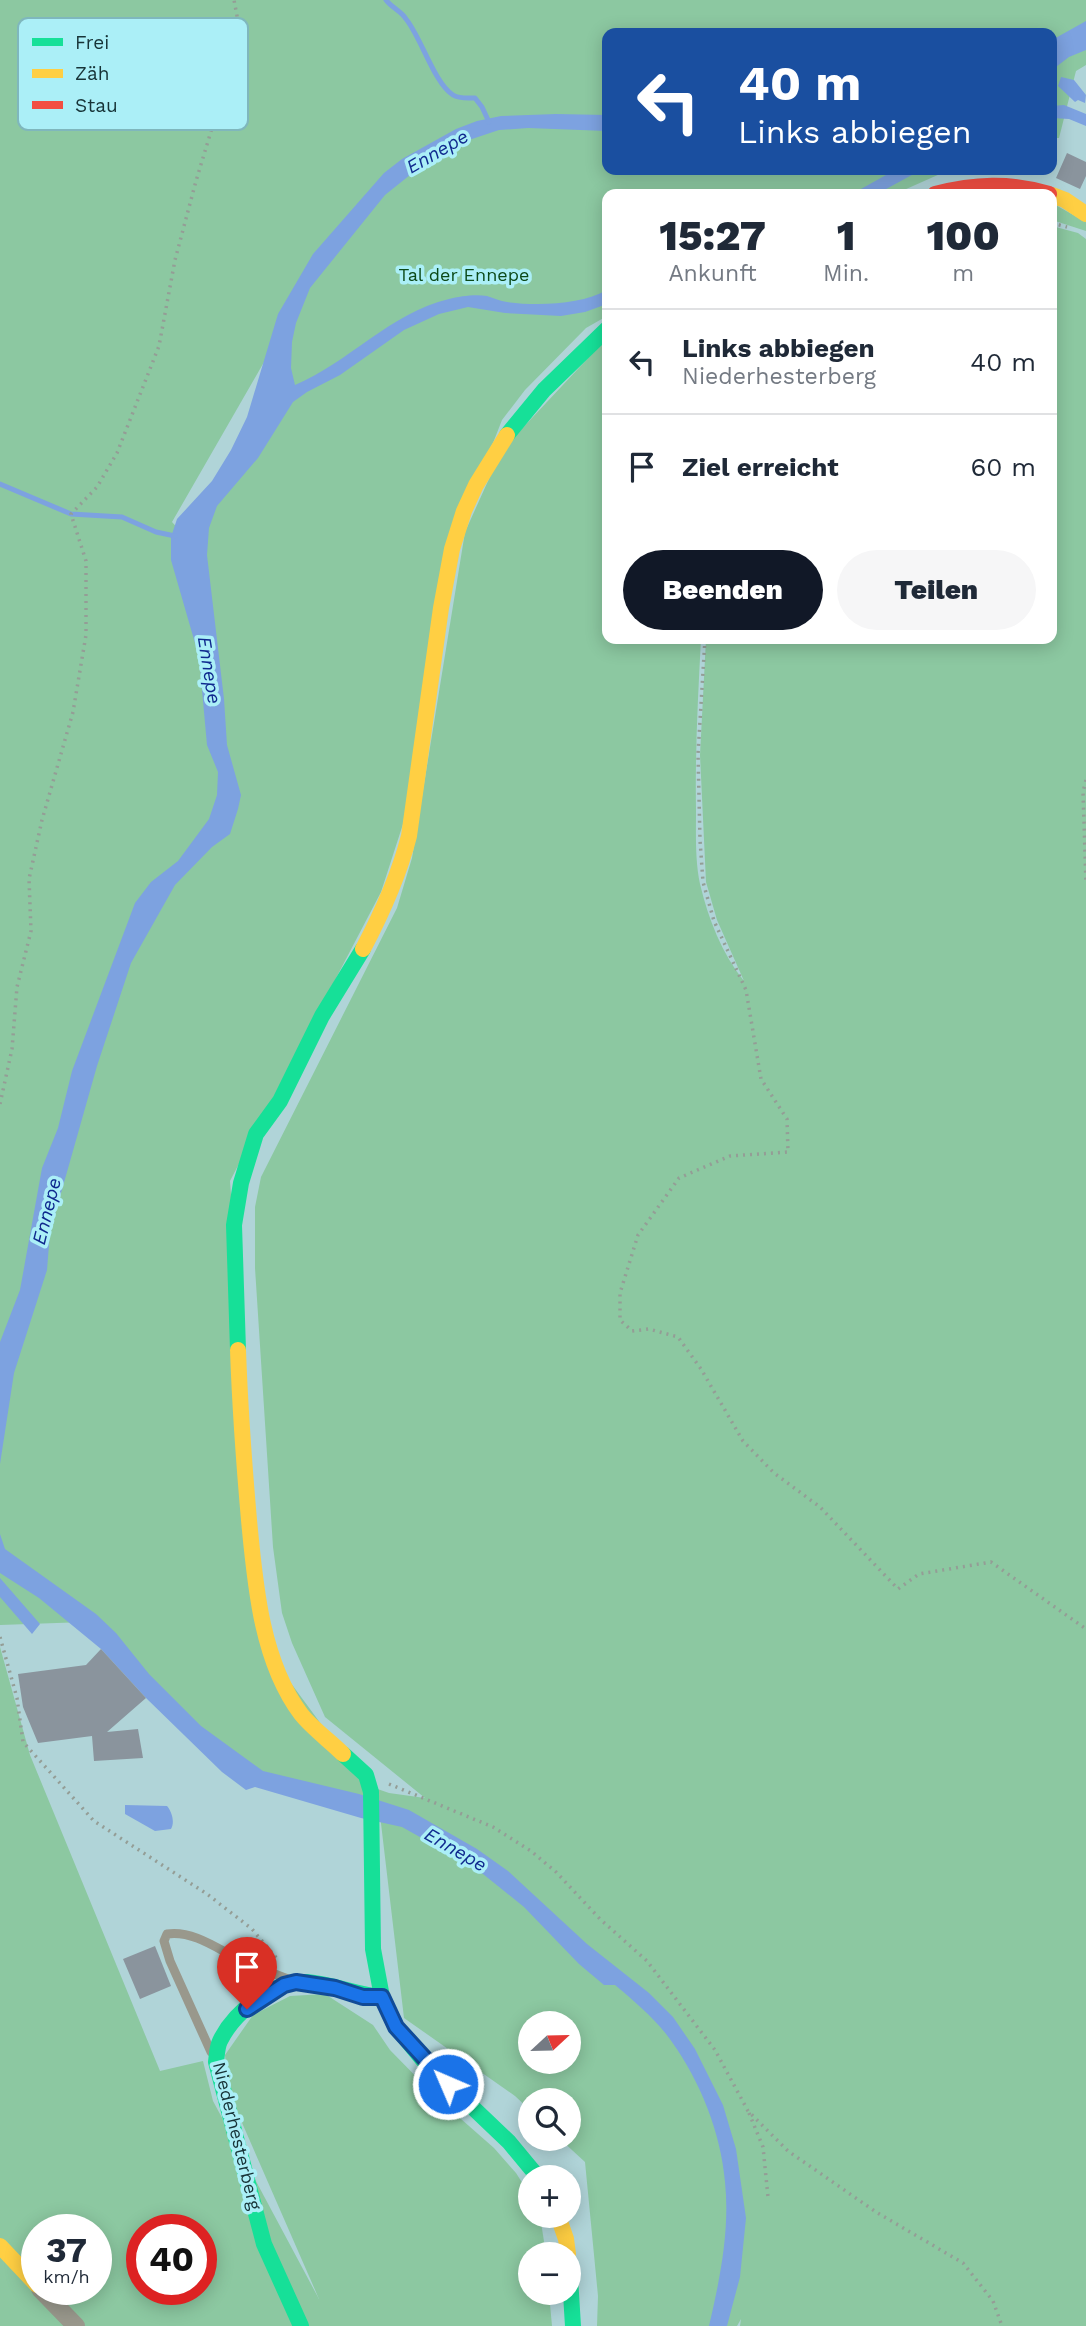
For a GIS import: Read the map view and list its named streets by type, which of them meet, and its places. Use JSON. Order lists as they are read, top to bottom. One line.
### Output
{"streets":{"street":["Niederhesterberg"]},"water":["Ennepe"],"parks":["Tal der Ennepe"],"legend":["Frei","Zäh","Stau"],"north":"right","page":{"turn":["40 m","Links abbiegen"],"eta":["15:27","Ankunft","1","Min.","100","m"],"list":[{"name":"Links abbiegen","note":"Niederhesterberg","value":"40 m"},{"name":"Ziel erreicht","value":"60 m"}],"buttons":["Beenden","Teilen"],"map_buttons":["+","−"],"speed":"37 km/h","limit":"40"}}
